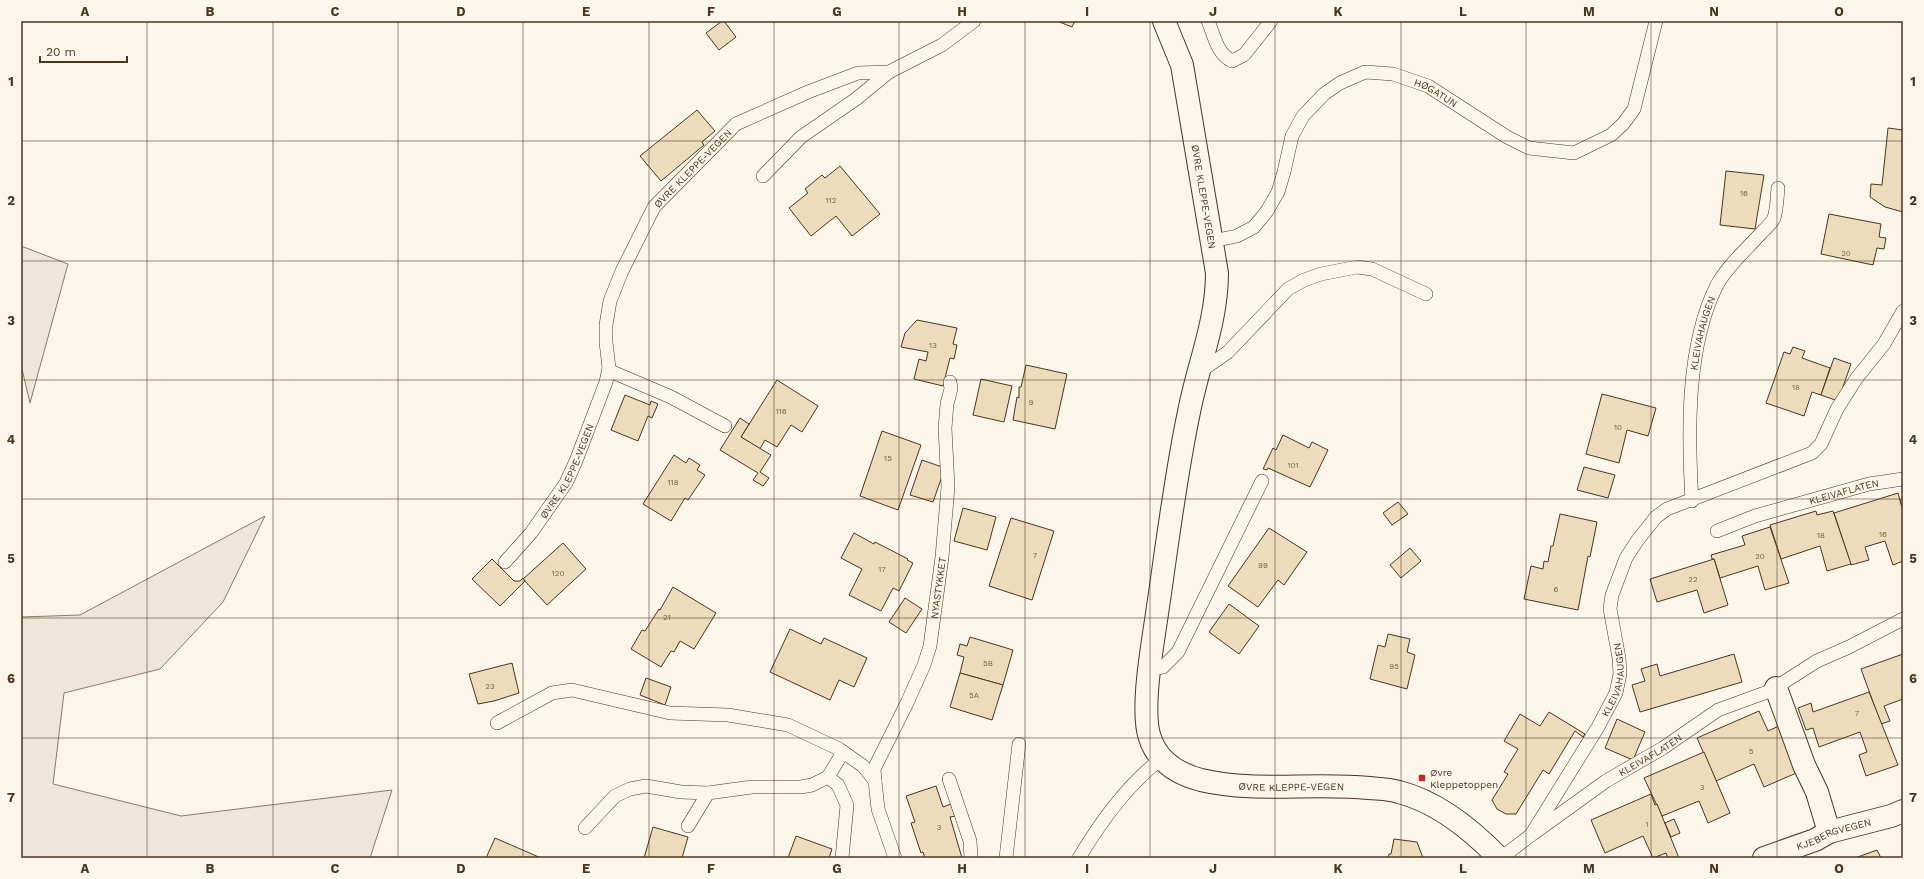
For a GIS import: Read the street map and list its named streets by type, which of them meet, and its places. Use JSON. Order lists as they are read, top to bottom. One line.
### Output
{"streets":{"street":["ØVRE KLEPPE-VEGEN","KJEBERGVEGEN"],"lane":["HØGATUN","KLEIVAHAUGEN","KLEIVAFLATEN","NYASTYKKET"]},"crossings":[["HØGATUN","ØVRE KLEPPE-VEGEN"],["ØVRE KLEPPE-VEGEN","KLEIVAHAUGEN"],["KLEIVAHAUGEN","KLEIVAFLATEN"]],"places":{"transit":["Øvre Kleppetoppen"]},"house_numbers":["16","112","20","13","18","9","116","10","15","101","118","16","18","7","20","99","17","120","22","6","21","5B","95","23","5A","7","5","3","1","3"],"scale_bar":"20 m","grid":{"columns":["A","B","C","D","E","F","G","H","I","J","K","L","M","N","O"],"rows":["1","2","3","4","5","6","7"]}}
